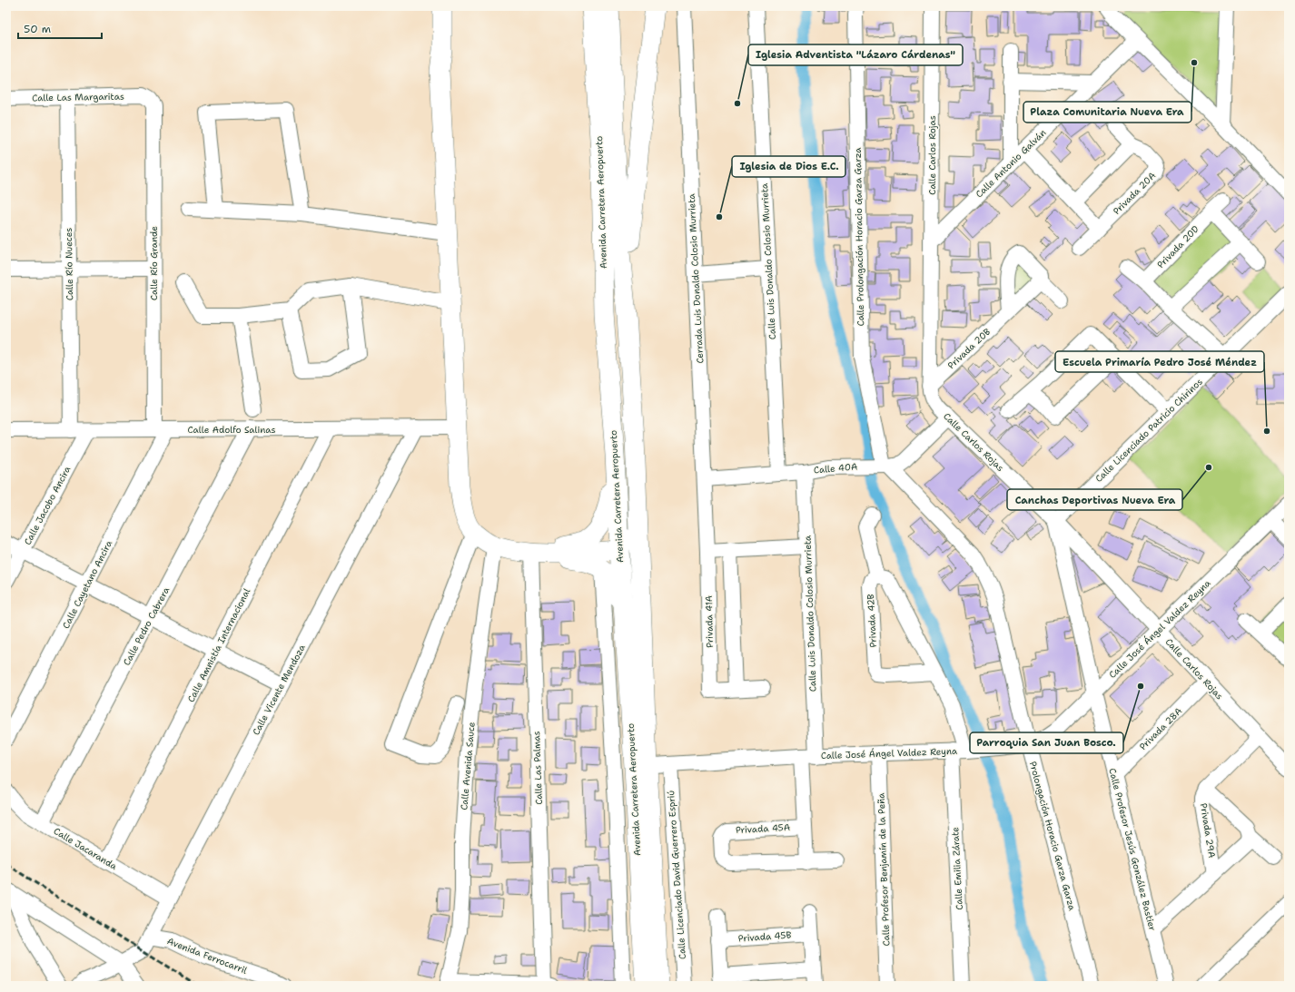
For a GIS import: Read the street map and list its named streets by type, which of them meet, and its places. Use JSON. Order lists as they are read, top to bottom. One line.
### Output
{"streets":{"main road":["Avenida Carretera Aeropuerto"],"street":["Calle Las Margaritas","Calle Carlos Rojas","Calle Antonio Galván","Privada 20A","Calle Prolongación Horacio Garza Garza","Privada 20D","Calle Luis Donaldo Colosio Murrieta","Calle Río Grande","Calle Río Nueces","Cerrada Luis Donaldo Colosio Murrieta","Privada 20B","Calle Adolfo Salinas","Calle Licenciado Patricio Chirinos","Calle 40A","Calle Jacobo Ancira","Calle Cayetano Ancira","Privada 42B","Privada 41A","Calle Pedro Cabrera","Calle José Ángel Valdez Reyna","Calle Amnistía Internacional","Calle Vicente Mendoza","Privada 28A","Calle Avenida Sauce","Calle Las Palmas","Privada 45A","Privada 29A","Prolongación Horacio Garza Garza","Calle Jacaranda","Calle Profesor Jesús González Bastier","Calle Emilia Zárate","Calle Profesor Benjamín de la Peña","Calle Licenciado David Guerrero Espriú","Privada 45B","Avenida Ferrocarril"]},"crossings":[["Calle Las Margaritas","Calle Río Grande"],["Calle Las Margaritas","Calle Río Nueces"],["Calle Carlos Rojas","Calle Antonio Galván"],["Calle Carlos Rojas","Privada 20B"],["Calle Carlos Rojas","Calle Licenciado Patricio Chirinos"],["Calle Carlos Rojas","Calle 40A"],["Calle Carlos Rojas","Calle José Ángel Valdez Reyna"],["Calle Carlos Rojas","Privada 28A"],["Calle Carlos Rojas","Privada 29A"],["Calle Carlos Rojas","Calle Profesor Jesús González Bastier"],["Avenida Carretera Aeropuerto","Calle José Ángel Valdez Reyna"],["Calle Prolongación Horacio Garza Garza","Calle 40A"],["Calle Prolongación Horacio Garza Garza","Prolongación Horacio Garza Garza"],["Calle Luis Donaldo Colosio Murrieta","Calle 40A"],["Calle Luis Donaldo Colosio Murrieta","Calle José Ángel Valdez Reyna"],["Calle Río Grande","Calle Adolfo Salinas"],["Calle Río Grande","Calle Cayetano Ancira"],["Calle Río Nueces","Calle Adolfo Salinas"],["Cerrada Luis Donaldo Colosio Murrieta","Calle 40A"],["Cerrada Luis Donaldo Colosio Murrieta","Privada 41A"],["Calle Adolfo Salinas","Calle Jacobo Ancira"],["Calle Adolfo Salinas","Calle Cayetano Ancira"],["Calle Adolfo Salinas","Calle Pedro Cabrera"],["Calle Adolfo Salinas","Calle Amnistía Internacional"],["Calle Adolfo Salinas","Calle Vicente Mendoza"],["Calle Licenciado Patricio Chirinos","Calle Profesor Jesús González Bastier"],["Calle 40A","Prolongación Horacio Garza Garza"],["Privada 42B","Calle Emilia Zárate"],["Calle Pedro Cabrera","Calle Jacaranda"],["Calle José Ángel Valdez Reyna","Prolongación Horacio Garza Garza"],["Calle José Ángel Valdez Reyna","Calle Profesor Jesús González Bastier"],["Calle José Ángel Valdez Reyna","Calle Emilia Zárate"],["Calle José Ángel Valdez Reyna","Calle Profesor Benjamín de la Peña"],["Calle José Ángel Valdez Reyna","Calle Licenciado David Guerrero Espriú"],["Calle Amnistía Internacional","Calle Jacaranda"],["Calle Vicente Mendoza","Calle Jacaranda"],["Calle Vicente Mendoza","Avenida Ferrocarril"],["Privada 28A","Calle Profesor Jesús González Bastier"],["Privada 29A","Calle Profesor Jesús González Bastier"]],"places":["Plaza Comunitaria Nueva Era","Iglesia Adventista \"Lázaro Cárdenas\"","Iglesia de Dios E.C.","Escuela Primaría Pedro José Méndez","Canchas Deportivas Nueva Era","Parroquia San Juan Bosco."],"scale_bar":"50 m"}
